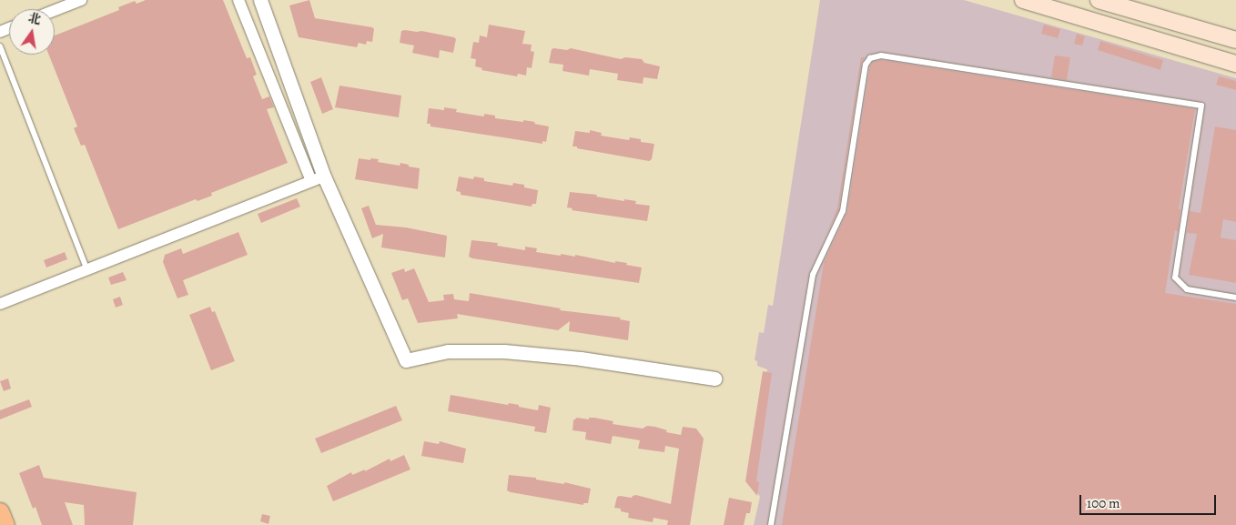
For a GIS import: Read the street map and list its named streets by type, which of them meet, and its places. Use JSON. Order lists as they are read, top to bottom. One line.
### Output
{"scale_bar":"100 m","north":"top"}
